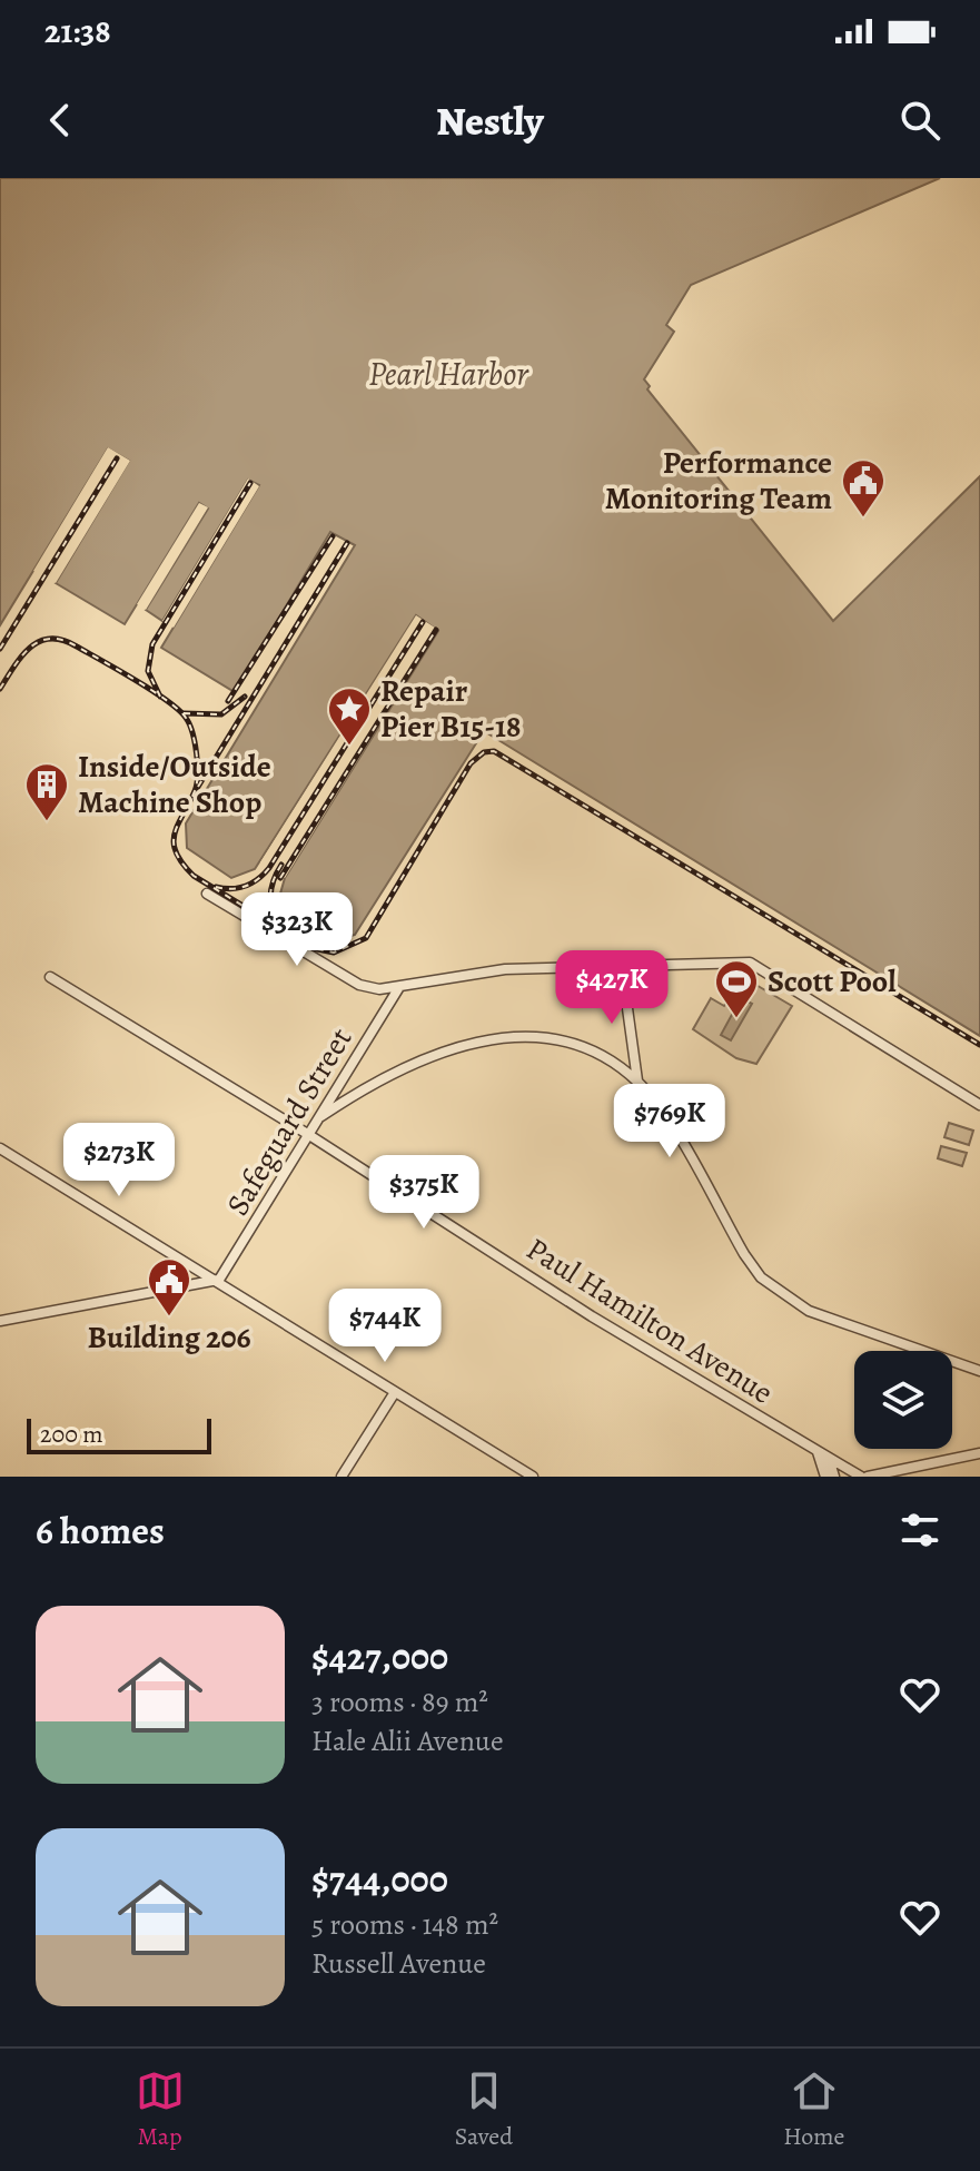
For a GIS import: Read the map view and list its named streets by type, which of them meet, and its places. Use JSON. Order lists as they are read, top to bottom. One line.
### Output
{"streets":{"street":["Safeguard Street","Paul Hamilton Avenue"]},"crossings":[["Safeguard Street","Paul Hamilton Avenue"]],"water":["Pearl Harbor"],"places":{"public building":["Performance Monitoring Team","Building 206"],"place":["Repair Pier B15-18"],"building":["Inside/Outside Machine Shop"],"sports":["Scott Pool"]},"scale_bar":"200 m","page":{"status":"21:38","header":"Nestly","price":["$323K","$427K","$769K","$273K","$375K","$744K"],"scale":"200 m","heading":"6 homes","list":[{"name":"$427,000","note":"3 rooms · 89 m² · Hale Alii Avenue"},{"name":"$744,000","note":"5 rooms · 148 m² · Russell Avenue"}],"tabs":["Map","Saved","Home"]}}
